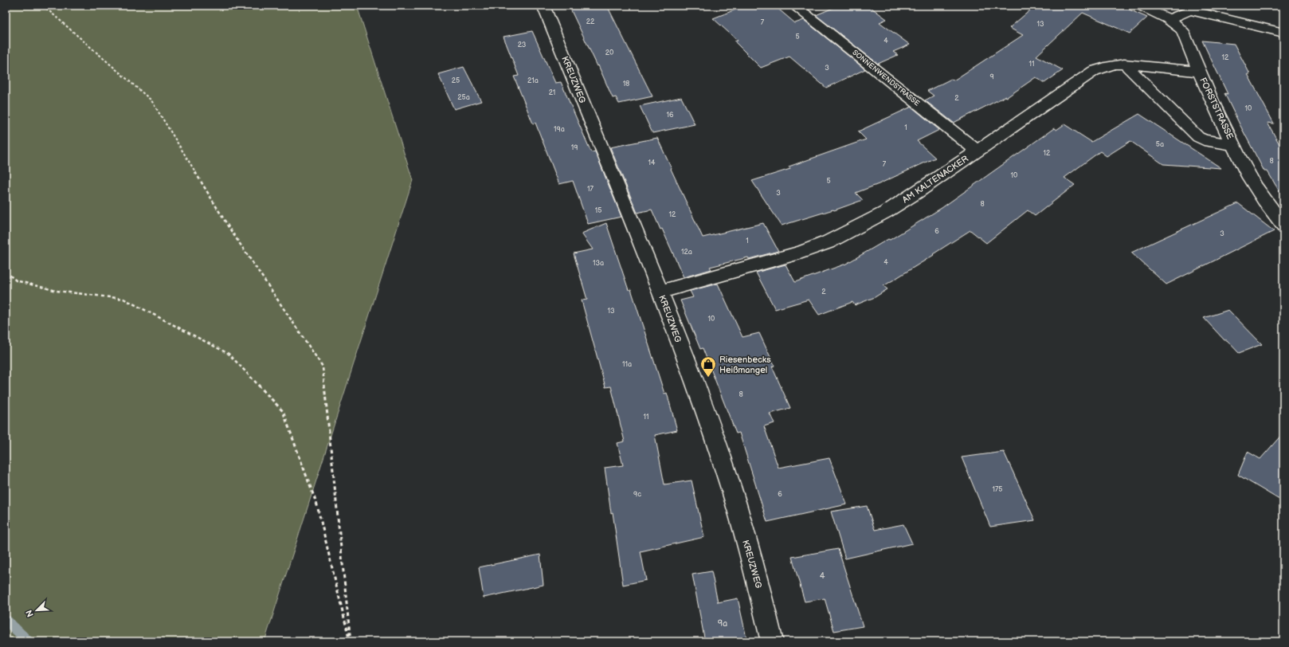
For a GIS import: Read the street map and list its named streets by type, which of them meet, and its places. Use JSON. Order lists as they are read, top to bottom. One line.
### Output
{"streets":{"street":["SONNENWENDSTRASSE","KREUZWEG","FORSTSTRASSE","AM KALTENACKER"]},"crossings":[["SONNENWENDSTRASSE","AM KALTENACKER"],["KREUZWEG","AM KALTENACKER"],["FORSTSTRASSE","AM KALTENACKER"]],"places":{"shop":["Riesenbecks Heißmangel"]},"house_numbers":["22","7","13","5","4","23","20","12","11","3","9","25","21a","18","21","25a","2","10","16","1","19a","5a","19","12","8","14","7","10","5","17","3","8","15","12","6","3","1","12a","4","13a","2","13","10","11a","8","11","175","9c","6","4","9a"],"north":"bottom left"}
